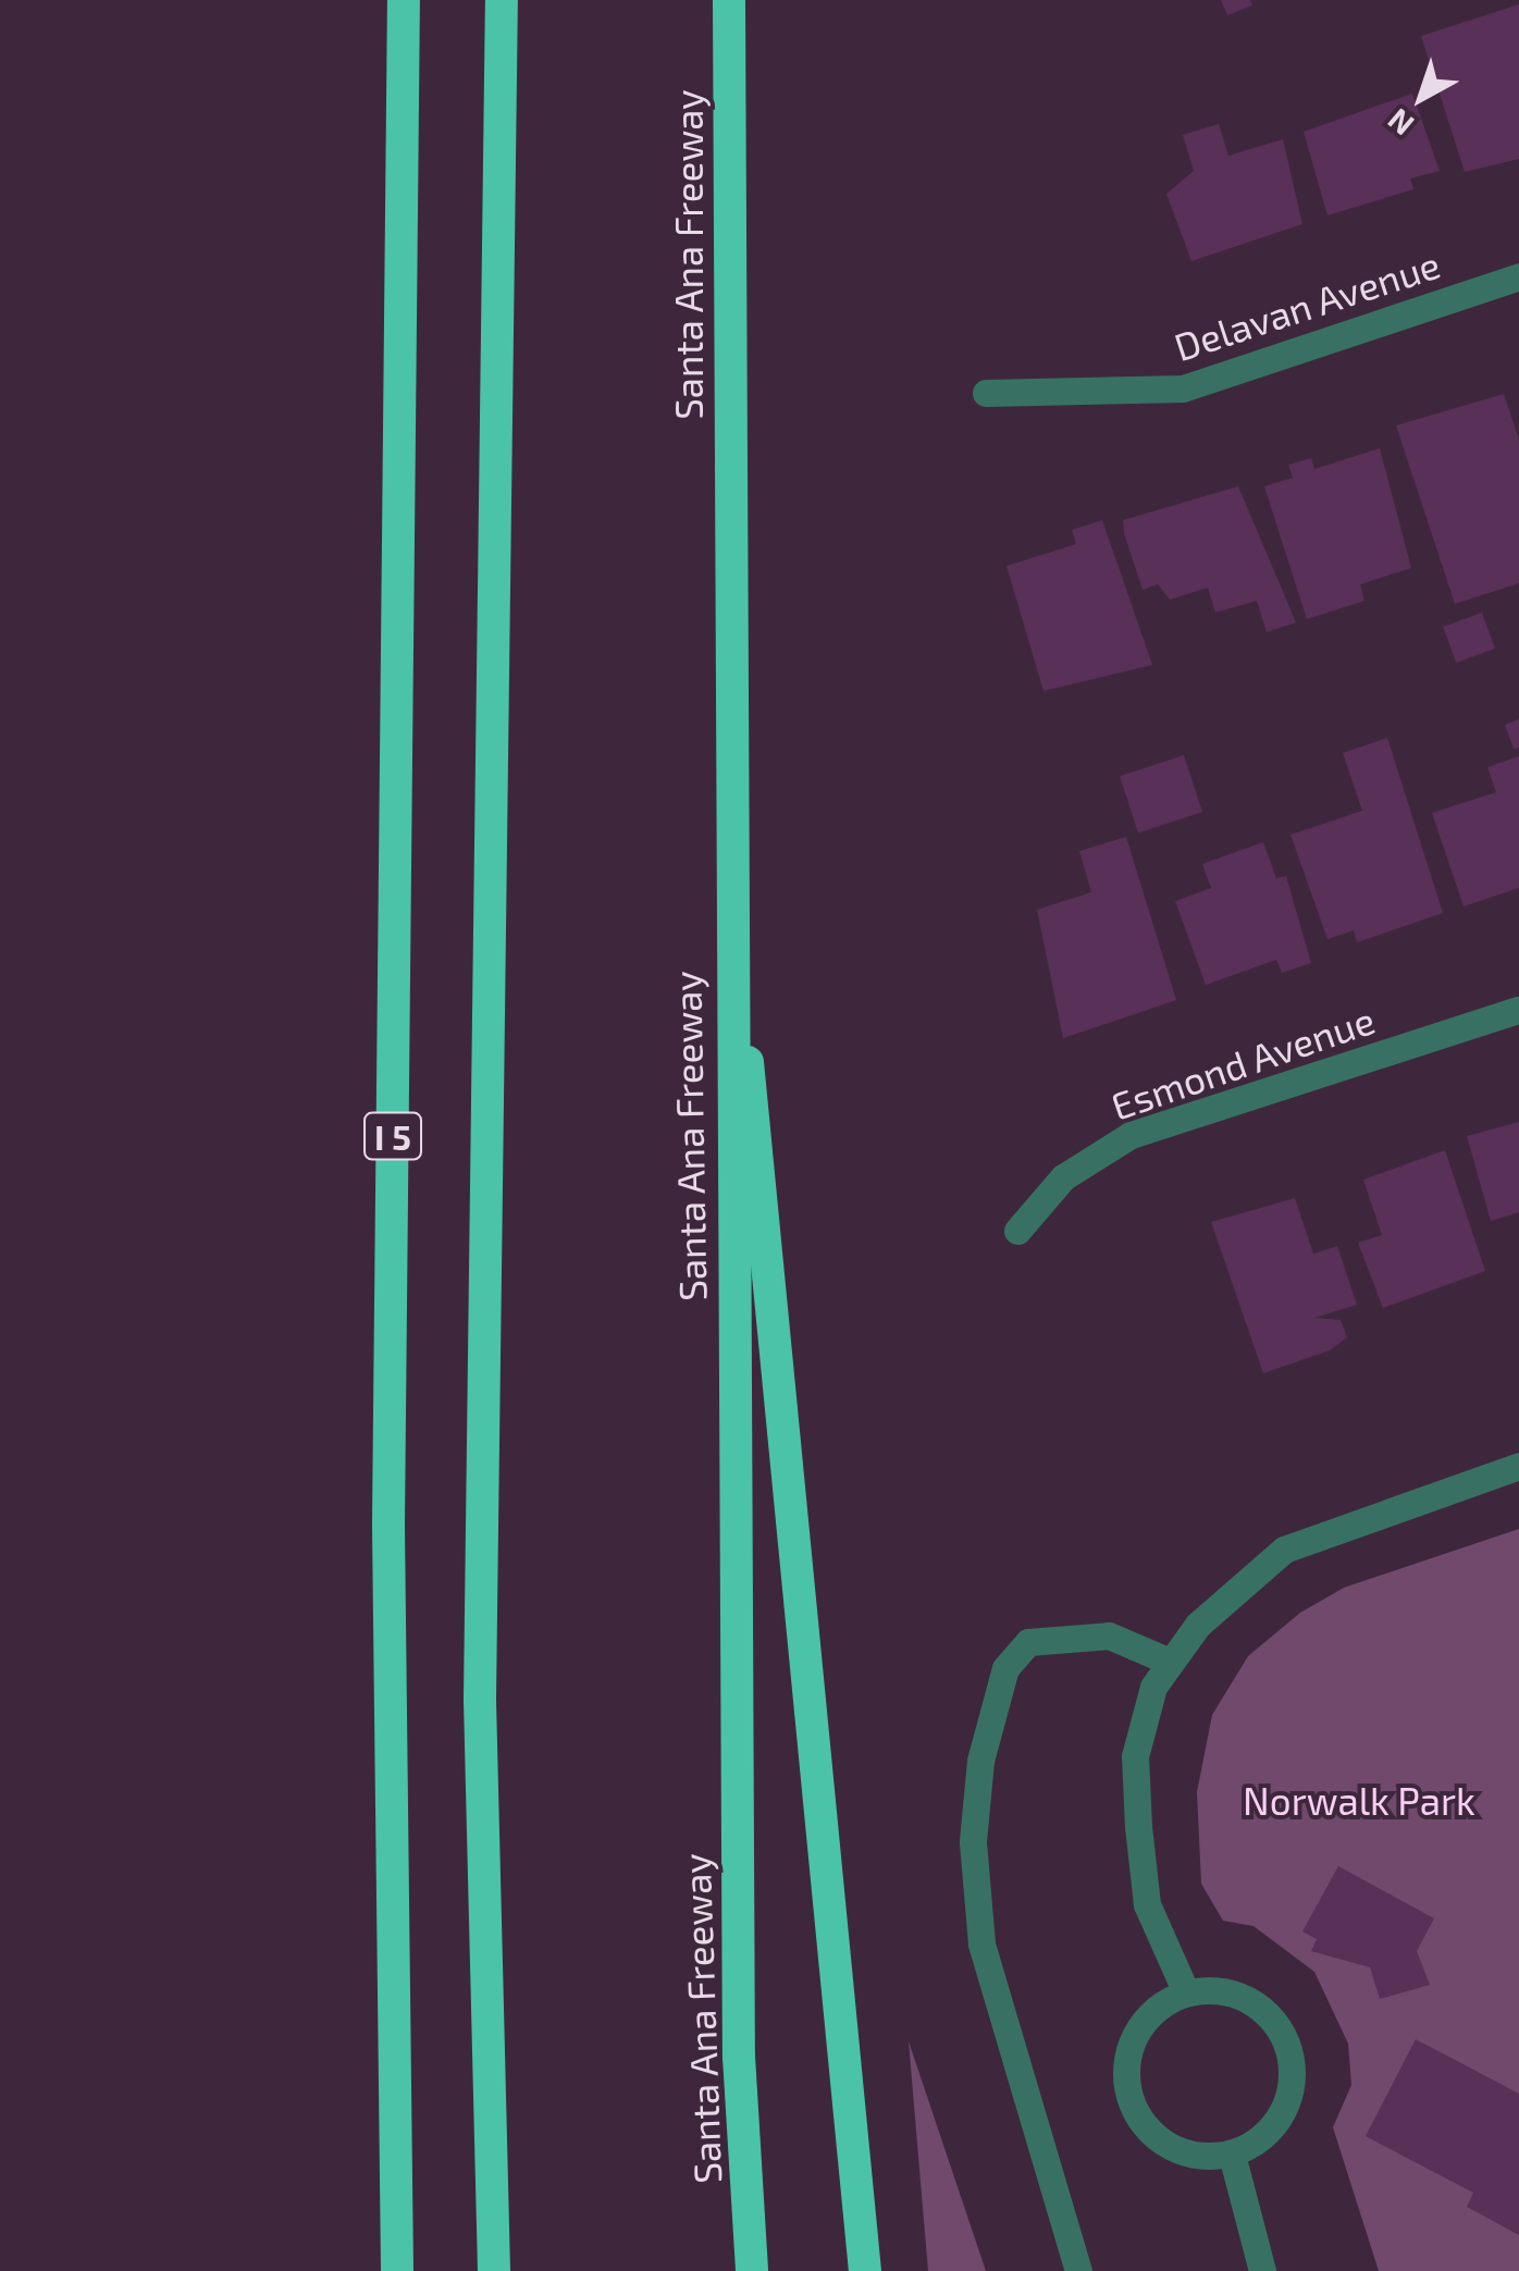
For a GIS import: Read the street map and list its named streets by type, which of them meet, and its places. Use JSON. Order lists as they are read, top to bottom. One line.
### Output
{"streets":{"highway":["Santa Ana Freeway","I 5"],"street":["Delavan Avenue","Esmond Avenue"]},"parks":["Norwalk Park"],"north":"bottom left"}
